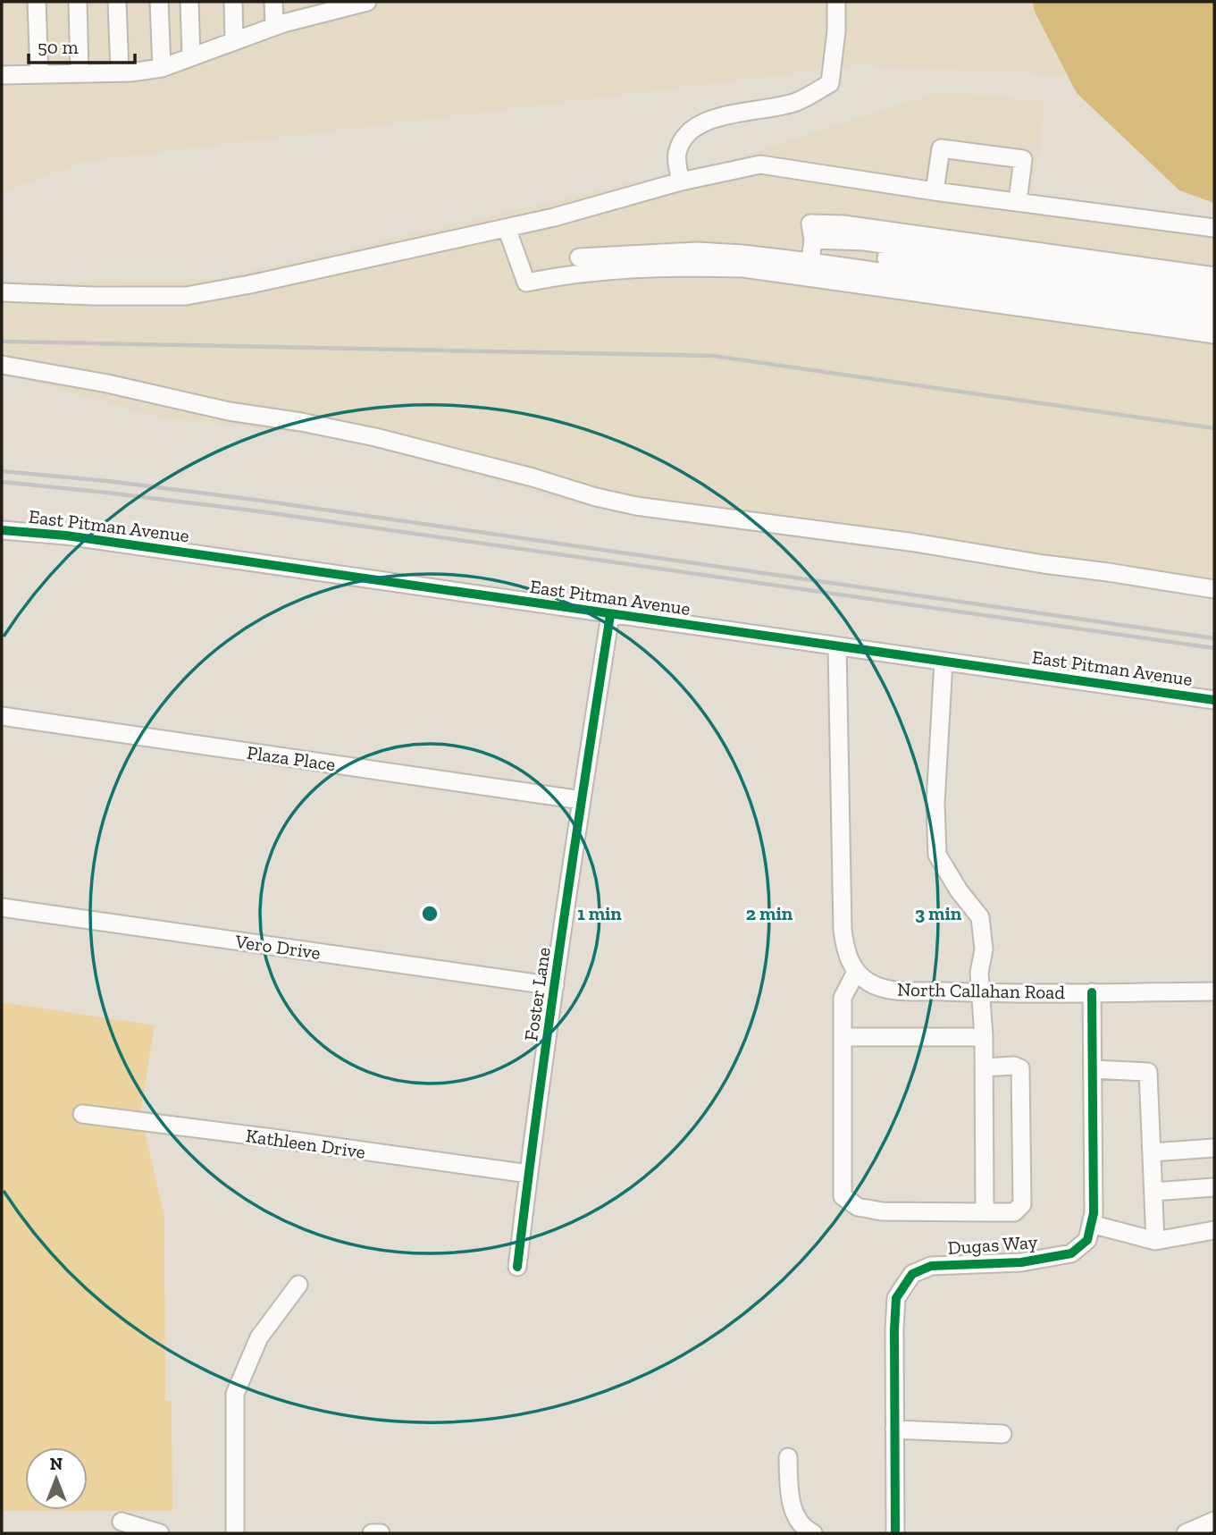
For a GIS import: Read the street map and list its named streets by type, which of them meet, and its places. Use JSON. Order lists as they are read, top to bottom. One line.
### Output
{"streets":{"street":["East Pitman Avenue","Plaza Place","Vero Drive","North Callahan Road","Foster Lane","Kathleen Drive","Dugas Way"]},"crossings":[["East Pitman Avenue","Foster Lane"],["Plaza Place","Foster Lane"],["Vero Drive","Foster Lane"],["North Callahan Road","Dugas Way"],["Foster Lane","Kathleen Drive"]],"scale_bar":"50 m","north":"top","rings":["1 min","2 min","3 min"]}
